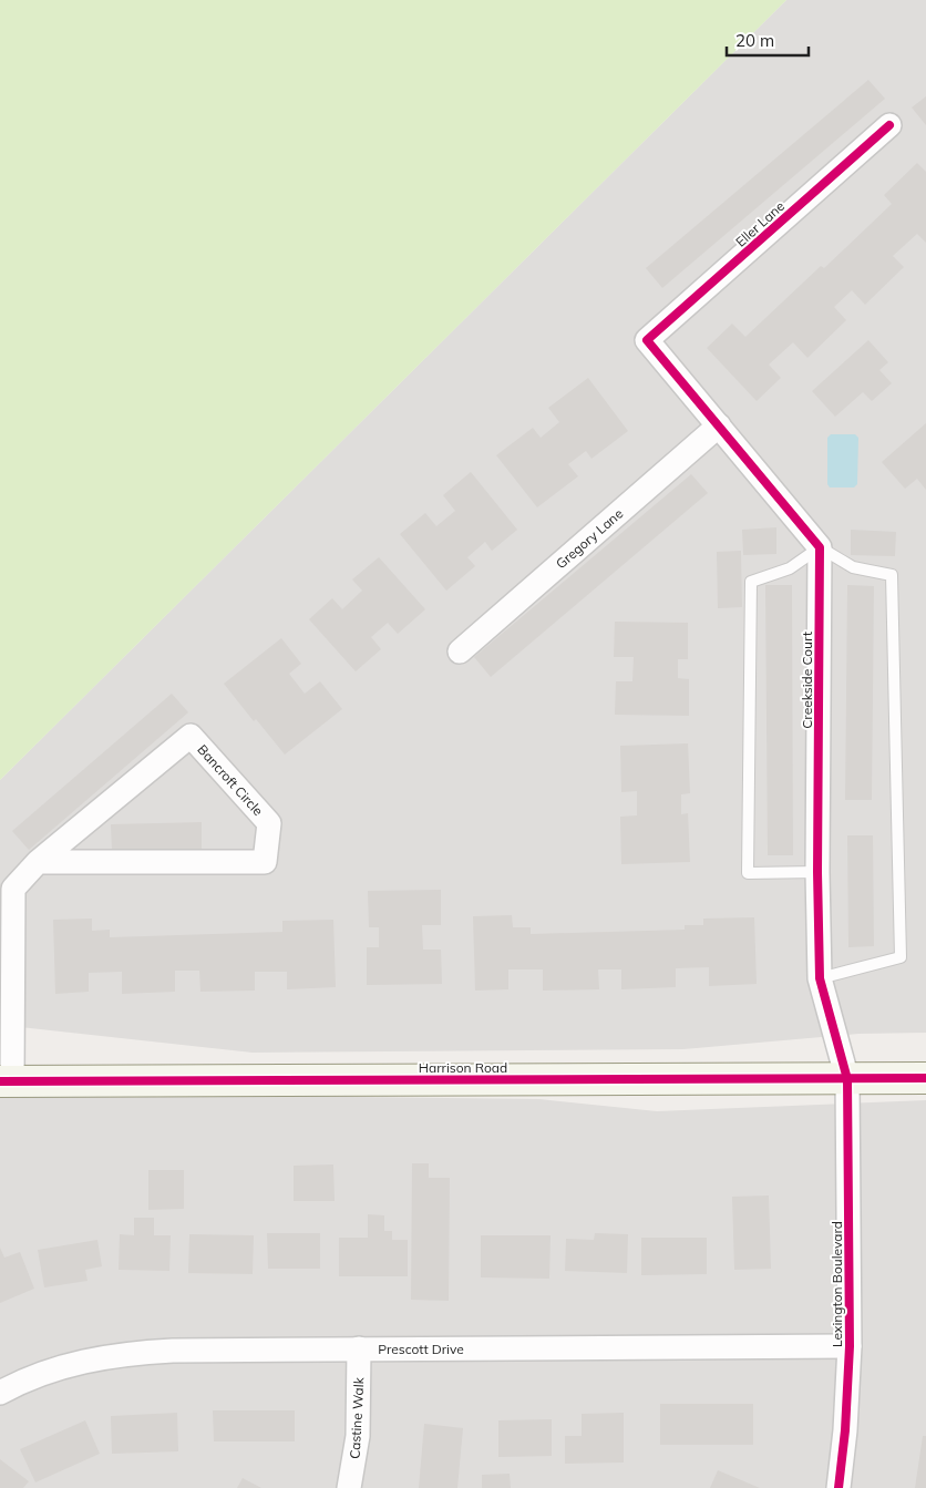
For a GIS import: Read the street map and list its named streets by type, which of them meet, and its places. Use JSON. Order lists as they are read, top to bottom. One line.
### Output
{"streets":{"street":["Eller Lane","Gregory Lane","Creekside Court","Bancroft Circle","Harrison Road","Lexington Boulevard","Prescott Drive","Castine Walk"]},"crossings":[["Eller Lane","Gregory Lane"],["Creekside Court","Harrison Road"],["Creekside Court","Lexington Boulevard"],["Bancroft Circle","Harrison Road"],["Harrison Road","Lexington Boulevard"],["Lexington Boulevard","Prescott Drive"],["Prescott Drive","Castine Walk"]],"scale_bar":"20 m"}
